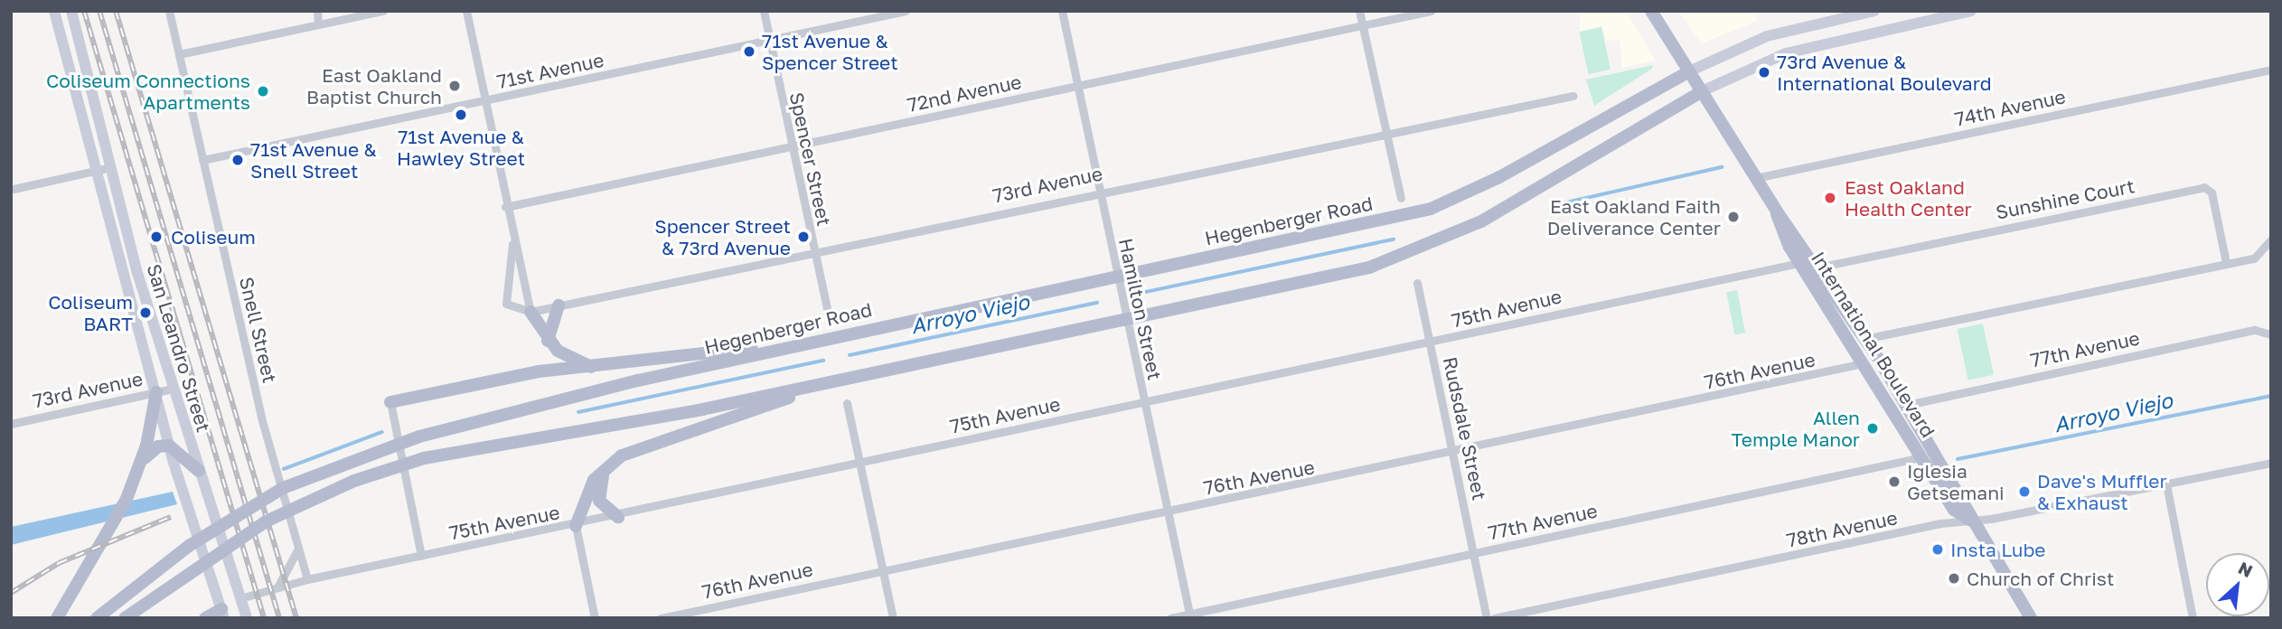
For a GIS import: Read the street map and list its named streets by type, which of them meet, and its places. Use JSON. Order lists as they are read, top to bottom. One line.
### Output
{"streets":{"main road":["Hegenberger Road","75th Avenue","International Boulevard","San Leandro Street"],"street":["71st Avenue","72nd Avenue","74th Avenue","Spencer Street","73rd Avenue","Sunshine Court","Hamilton Street","Snell Street","77th Avenue","76th Avenue","Rudsdale Street","78th Avenue"]},"crossings":[["71st Avenue","Spencer Street"],["71st Avenue","Snell Street"],["72nd Avenue","Spencer Street"],["72nd Avenue","Hamilton Street"],["74th Avenue","International Boulevard"],["Spencer Street","73rd Avenue"],["73rd Avenue","Hamilton Street"],["73rd Avenue","San Leandro Street"],["Sunshine Court","International Boulevard"],["Hegenberger Road","Hamilton Street"],["Hegenberger Road","International Boulevard"],["75th Avenue","Hamilton Street"],["75th Avenue","Snell Street"],["75th Avenue","International Boulevard"],["75th Avenue","San Leandro Street"],["75th Avenue","Rudsdale Street"],["Hamilton Street","77th Avenue"],["Hamilton Street","76th Avenue"],["International Boulevard","77th Avenue"],["International Boulevard","76th Avenue"],["International Boulevard","78th Avenue"],["77th Avenue","Rudsdale Street"],["76th Avenue","Rudsdale Street"]],"water":["Arroyo Viejo"],"places":["71st Avenue & Spencer Street","73rd Avenue & International Boulevard","East Oakland Baptist Church","Coliseum Connections Apartments","71st Avenue & Hawley Street","71st Avenue & Snell Street","East Oakland Health Center","East Oakland Faith Deliverance Center","Coliseum","Spencer Street & 73rd Avenue","Coliseum BART","Allen Temple Manor","Iglesia Getsemani","Dave's Muffler & Exhaust","Insta Lube","Church of Christ"],"north":"top right"}
